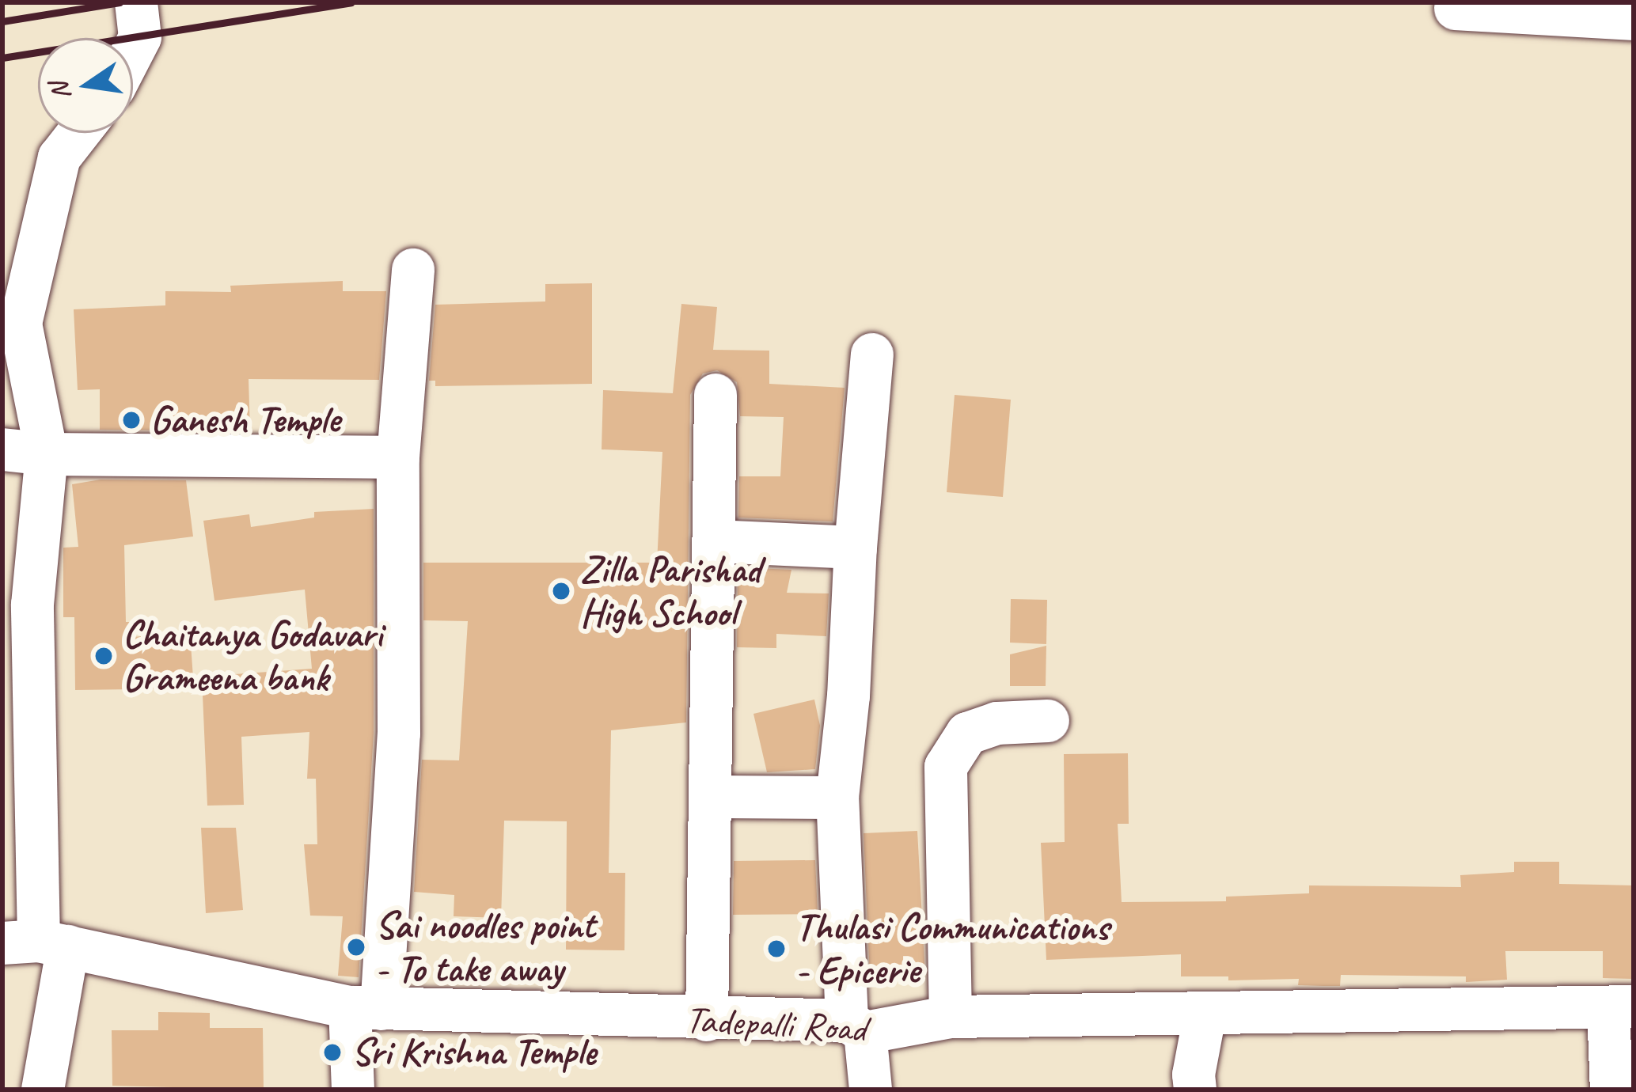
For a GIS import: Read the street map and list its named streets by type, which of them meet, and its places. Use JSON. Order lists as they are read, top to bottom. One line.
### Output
{"streets":{"street":["Tadepalli Road"]},"places":["Ganesh Temple","Zilla Parishad High School","Chaitanya Godavari Grameena bank","Sai noodles point - To take away","Thulasi Communications - Epicerie","Sri Krishna Temple"],"north":"left"}
